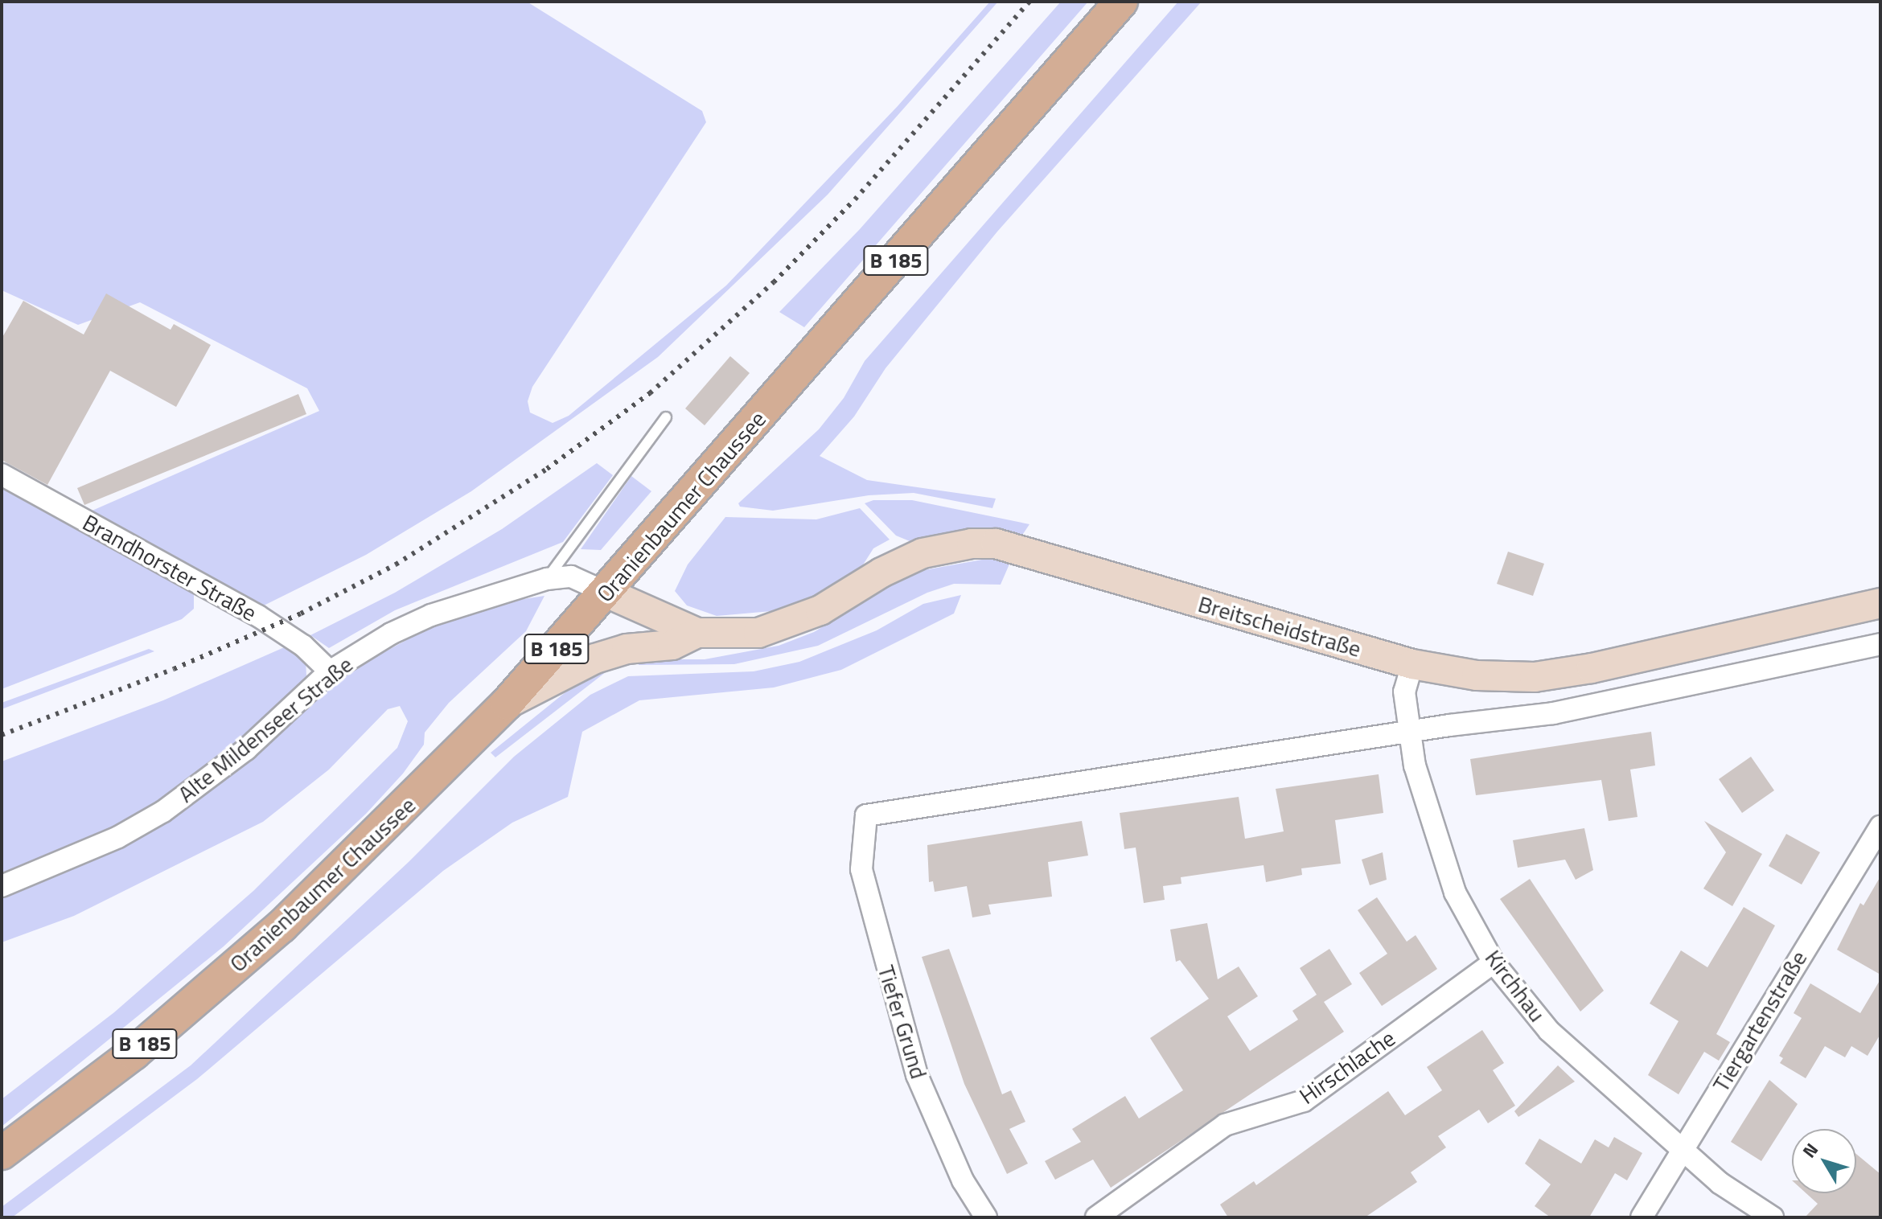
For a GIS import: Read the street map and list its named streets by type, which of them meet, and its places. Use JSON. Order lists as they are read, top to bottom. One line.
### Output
{"streets":{"main road":["B 185","Oranienbaumer Chaussee"],"street":["Brandhorster Straße","Breitscheidstraße","Alte Mildenseer Straße","Kirchhau","Tiergartenstraße","Tiefer Grund","Hirschlache"]},"crossings":[["Oranienbaumer Chaussee","Breitscheidstraße"],["Oranienbaumer Chaussee","Alte Mildenseer Straße"],["Brandhorster Straße","Alte Mildenseer Straße"],["Breitscheidstraße","Alte Mildenseer Straße"],["Breitscheidstraße","Kirchhau"],["Kirchhau","Tiergartenstraße"],["Kirchhau","Tiefer Grund"],["Kirchhau","Hirschlache"]],"north":"top left"}
